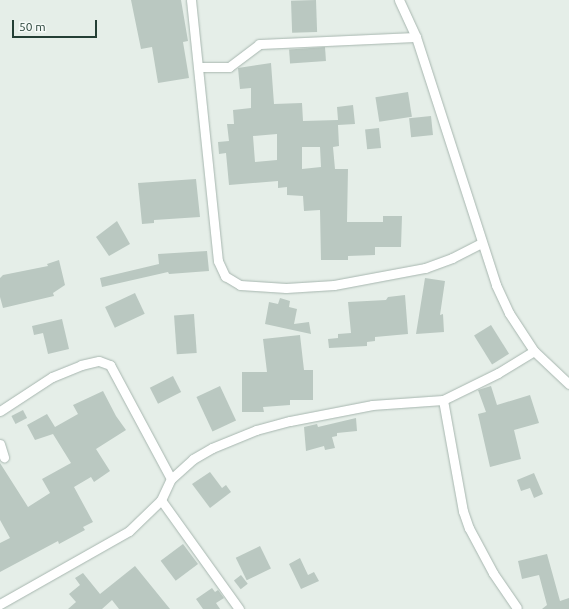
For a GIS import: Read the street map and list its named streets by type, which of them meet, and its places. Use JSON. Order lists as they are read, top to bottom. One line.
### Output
{"scale_bar":"50 m"}
